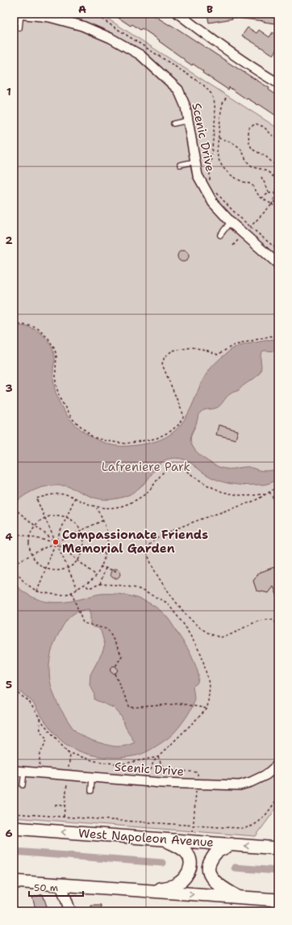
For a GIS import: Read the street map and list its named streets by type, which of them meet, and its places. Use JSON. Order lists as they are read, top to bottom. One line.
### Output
{"streets":{"main road":["West Napoleon Avenue"],"street":["Scenic Drive"]},"parks":["Lafreniere Park"],"places":["Compassionate Friends Memorial Garden"],"scale_bar":"50 m","grid":{"columns":["A","B"],"rows":["1","2","3","4","5","6"]}}
